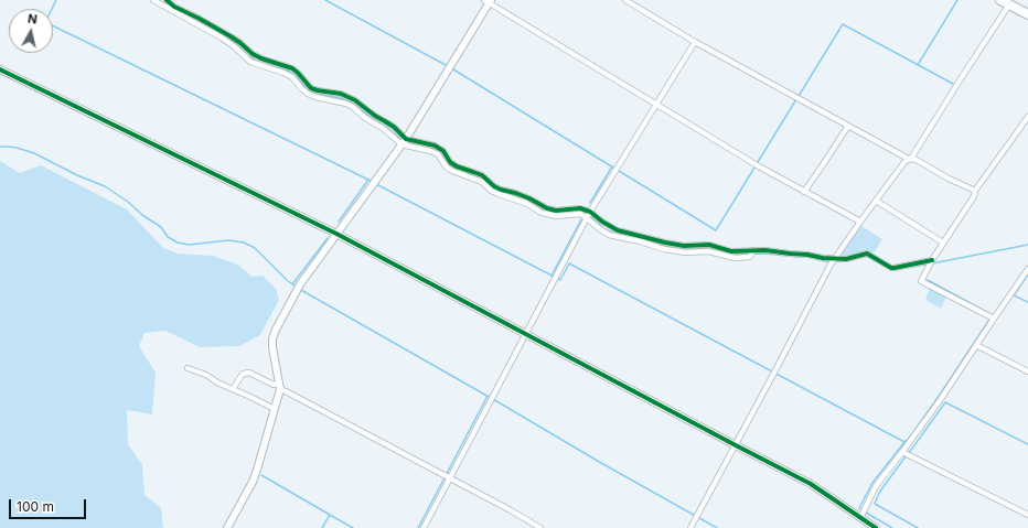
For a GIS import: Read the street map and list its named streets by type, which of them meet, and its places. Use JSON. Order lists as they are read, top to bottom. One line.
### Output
{"scale_bar":"100 m","north":"top"}
